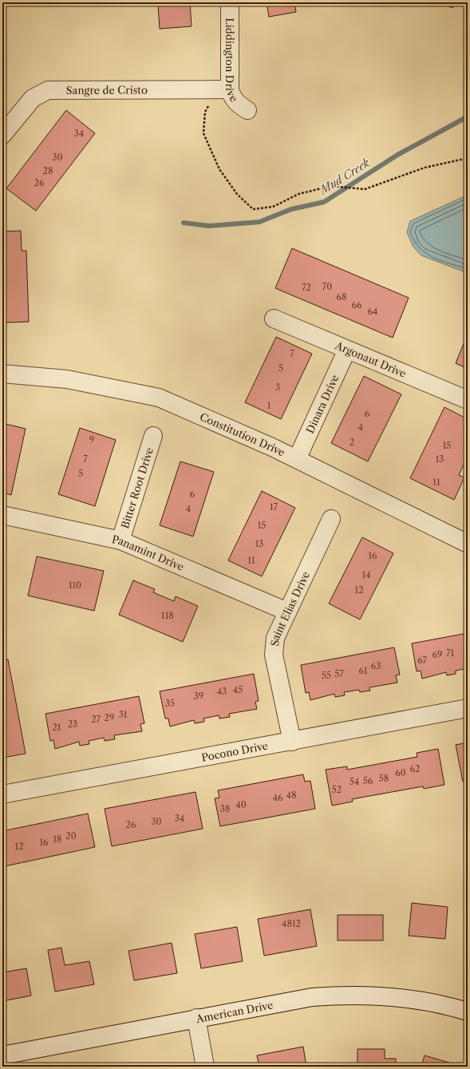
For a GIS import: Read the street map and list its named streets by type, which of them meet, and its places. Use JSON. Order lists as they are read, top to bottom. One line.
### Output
{"streets":{"street":["Liddington Drive","Sangre de Cristo","Argonaut Drive","Dinara Drive","Constitution Drive","Bitter Root Drive","Panamint Drive","Saint Elias Drive","Pocono Drive","American Drive"]},"crossings":[["Liddington Drive","Sangre de Cristo"],["Argonaut Drive","Dinara Drive"],["Dinara Drive","Constitution Drive"],["Bitter Root Drive","Panamint Drive"],["Panamint Drive","Saint Elias Drive"],["Saint Elias Drive","Pocono Drive"]],"water":["Mud Creek"],"house_numbers":["34","30","28","26","70","72","68","66","64","7","5","3","1","6","4","9","2","15","7","13","5","11","6","17","4","15","13","16","11","14","110","12","118","71","69","67","63","61","57","55","45","43","39","35","31","29","27","23","21","62","60","58","56","54","52","48","46","40","38","34","30","26","20","18","16","12","4812"]}
